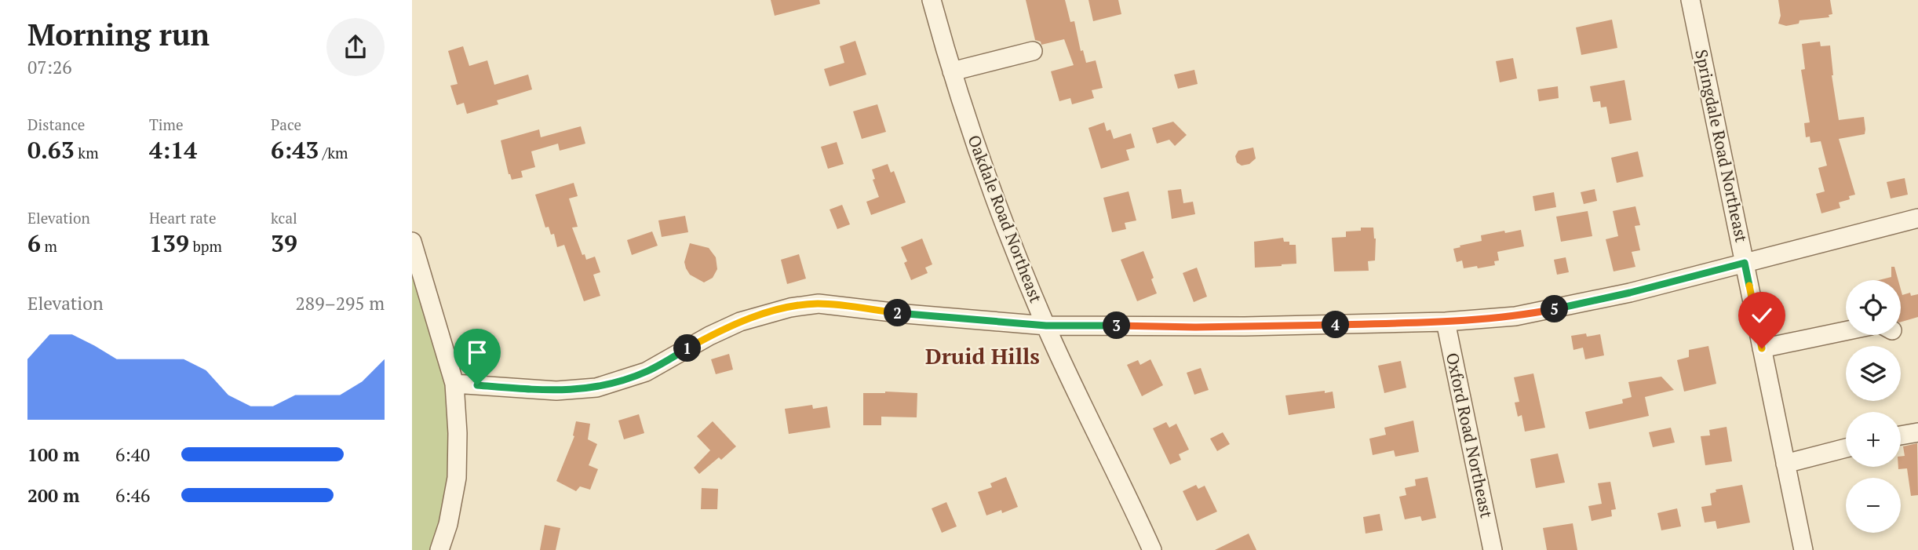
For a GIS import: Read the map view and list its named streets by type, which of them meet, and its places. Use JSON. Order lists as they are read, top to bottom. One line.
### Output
{"streets":{"street":["Springdale Road Northeast","Oakdale Road Northeast","Oxford Road Northeast"]},"districts":["Druid Hills"],"page":{"heading":["Morning run","07:26"],"stats":[["Distance","0.63 km"],["Time","4:14"],["Pace","6:43 /km"],["Elevation","6 m"],["Heart rate","139 bpm"],["kcal","39"]],"chart":["Elevation","289–295 m"],"map_buttons":["+","−"],"pins":["5","2","4","3","1"],"list":[{"name":"100 m","note":"6:40"},{"name":"200 m","note":"6:46"}]}}
